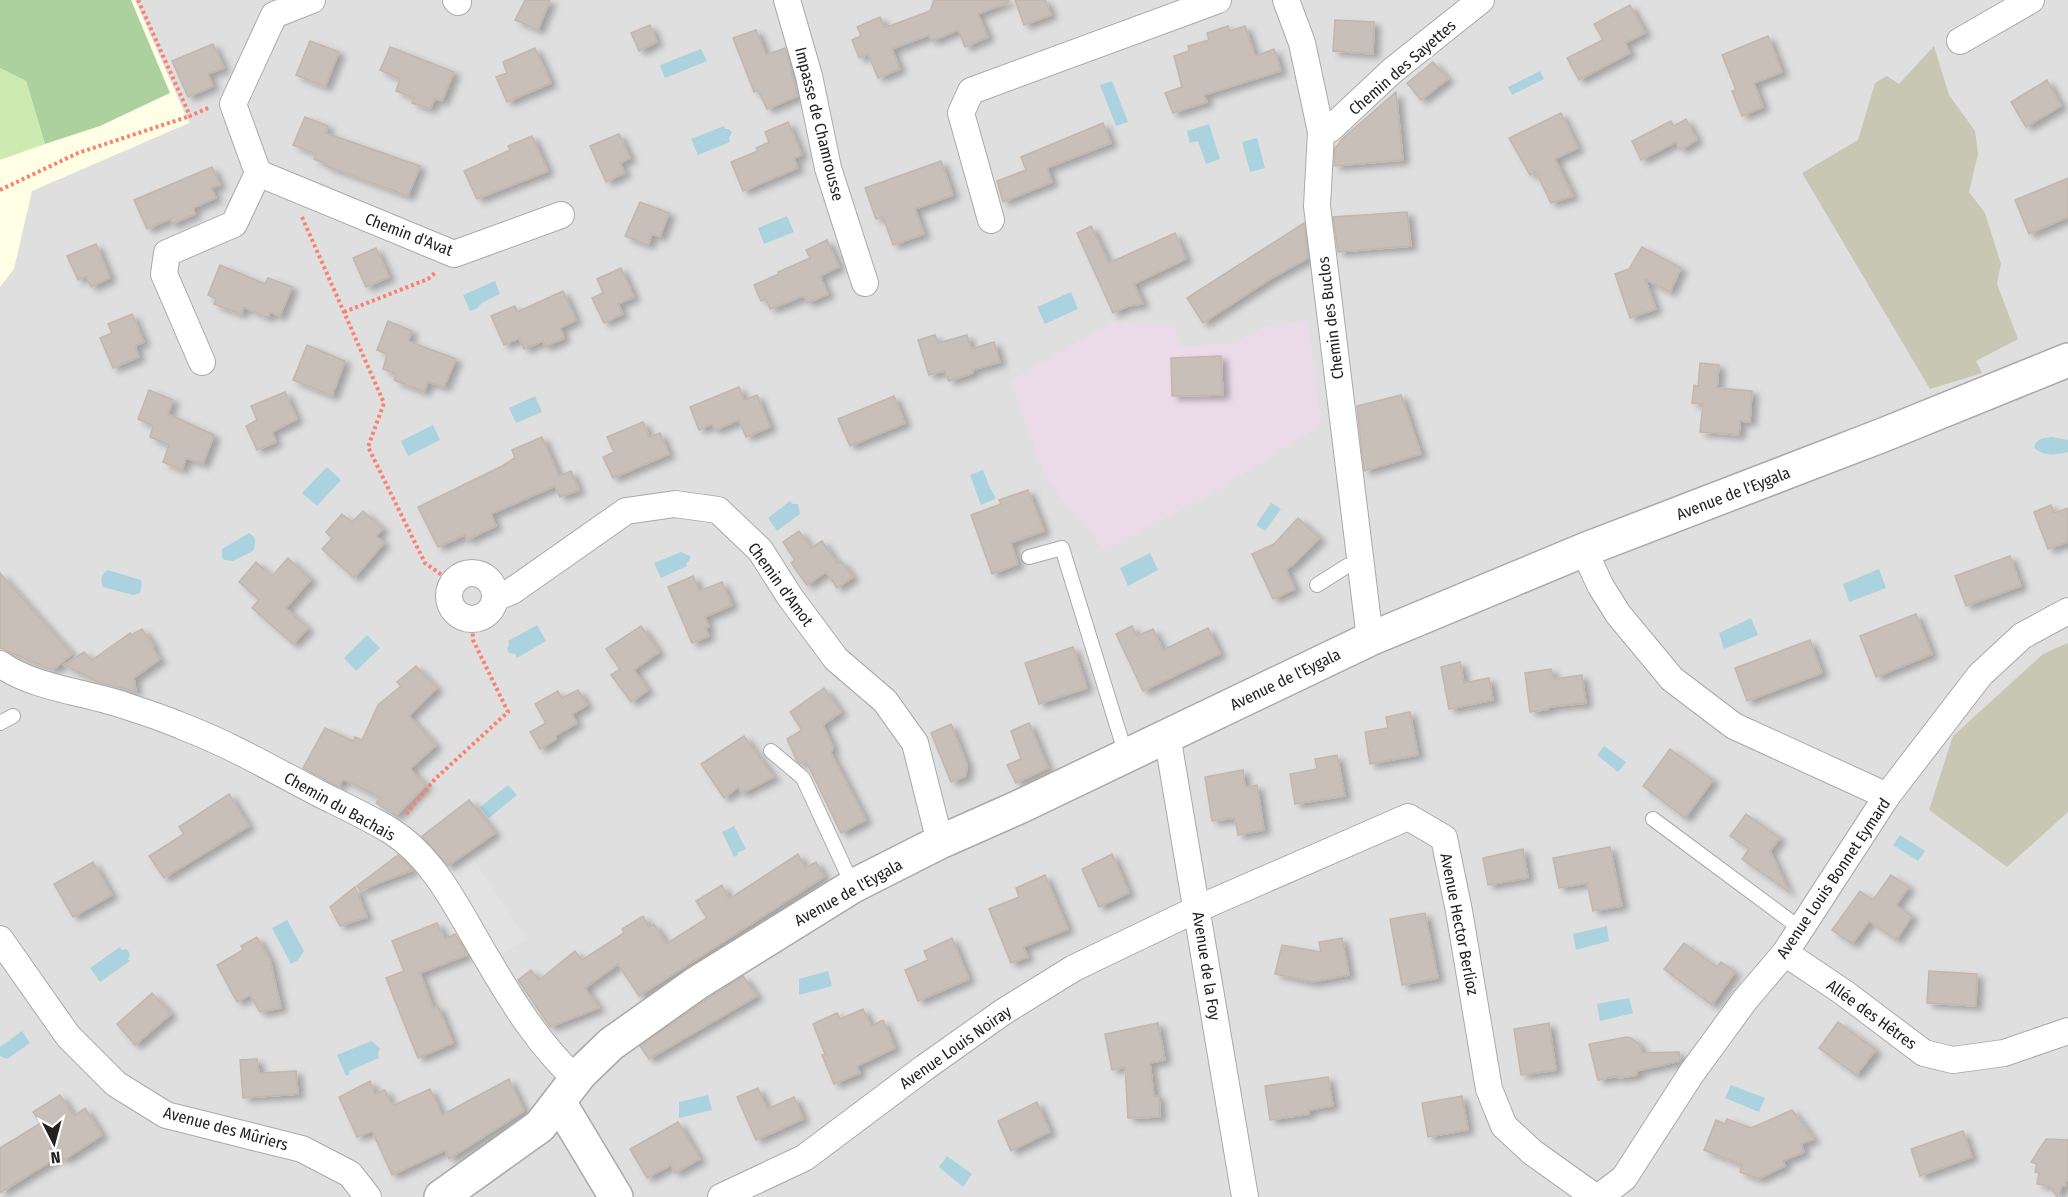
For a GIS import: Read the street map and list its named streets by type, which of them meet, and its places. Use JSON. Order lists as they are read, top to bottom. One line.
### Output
{"streets":{"street":["Chemin des Sayettes","Impasse de Chamrousse","Chemin d'Avat","Chemin des Buclos","Avenue de l'Eygala","Chemin d'Amot","Chemin du Bachais","Avenue Louis Bonnet Eymard","Avenue Hector Berlioz","Avenue de la Foy","Allée des Hêtres","Avenue Louis Noiray","Avenue des Mûriers"]},"crossings":[["Chemin des Sayettes","Chemin des Buclos"],["Chemin des Buclos","Avenue de l'Eygala"],["Avenue de l'Eygala","Chemin d'Amot"],["Avenue de l'Eygala","Chemin du Bachais"],["Avenue de l'Eygala","Avenue de la Foy"],["Avenue Louis Bonnet Eymard","Avenue Hector Berlioz"],["Avenue Louis Bonnet Eymard","Allée des Hêtres"],["Avenue Hector Berlioz","Avenue de la Foy"],["Avenue Hector Berlioz","Avenue Louis Noiray"],["Avenue de la Foy","Avenue Louis Noiray"]],"north":"bottom"}
